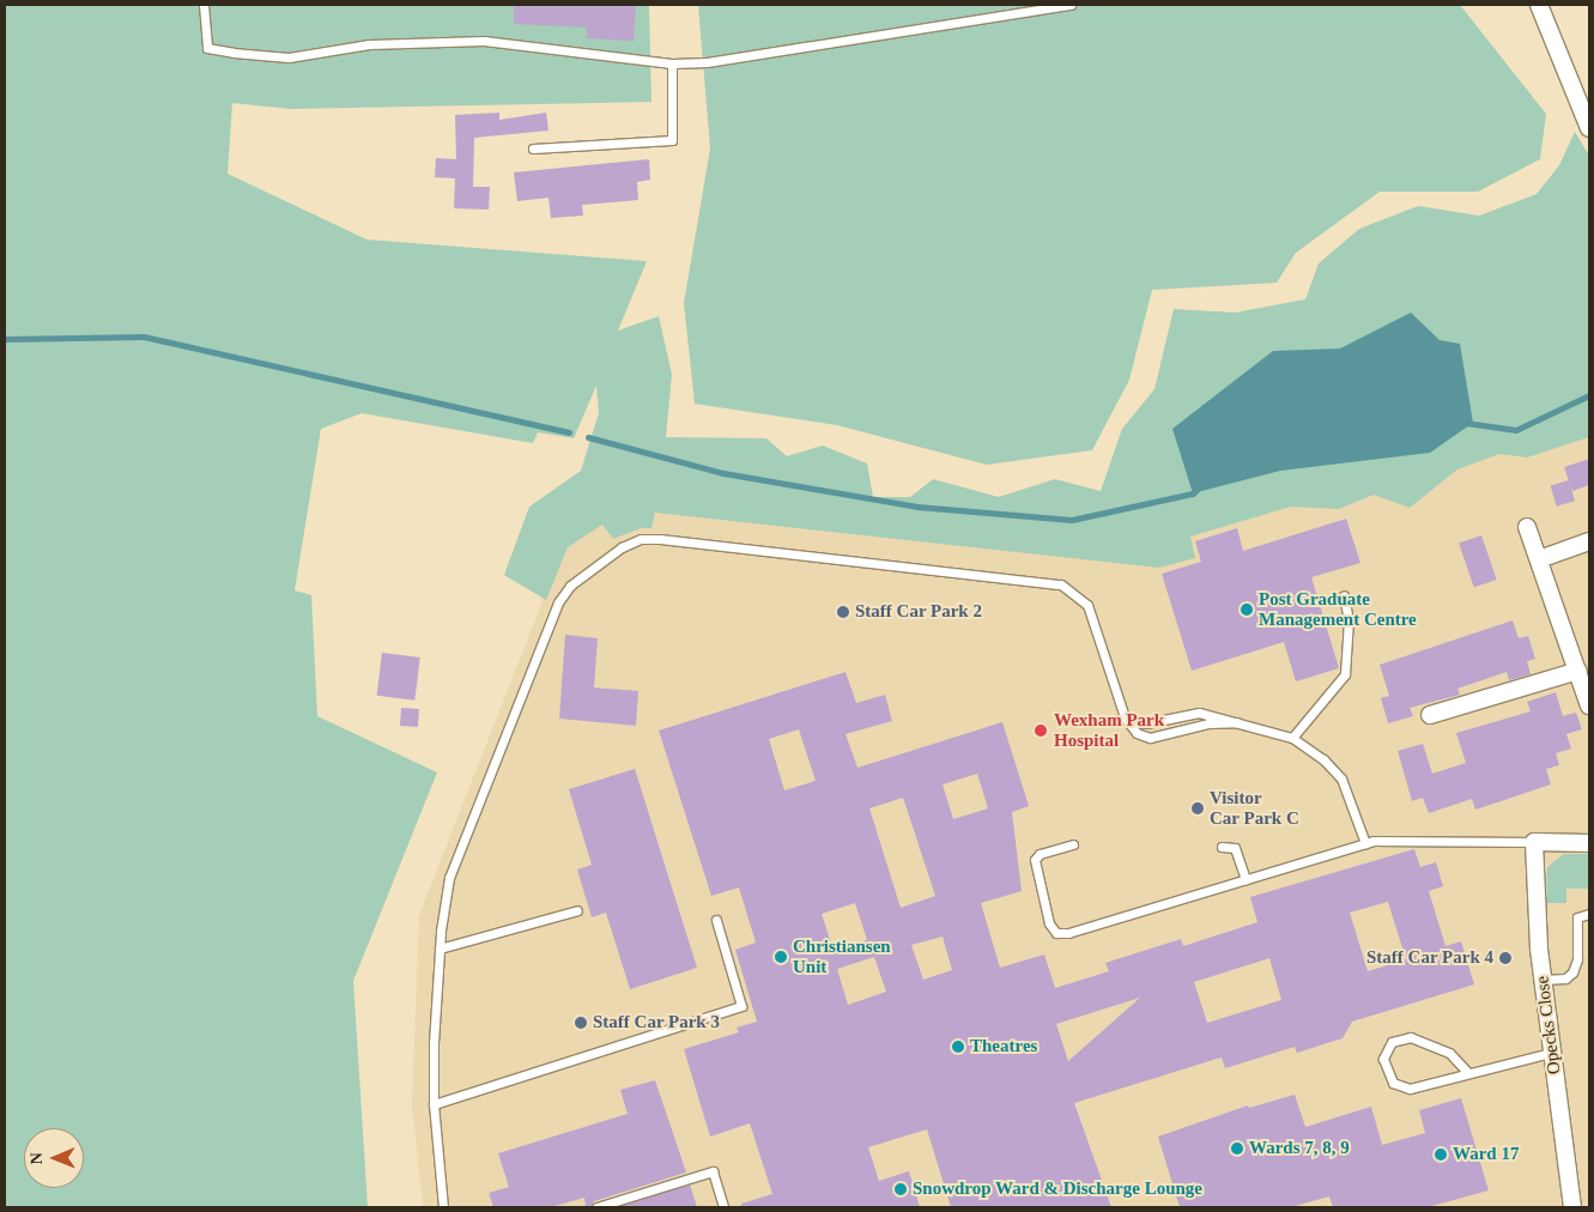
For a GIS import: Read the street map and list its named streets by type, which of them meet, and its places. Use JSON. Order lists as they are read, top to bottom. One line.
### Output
{"streets":{"street":["Opecks Close"]},"places":["Post Graduate Management Centre","Staff Car Park 2","Wexham Park Hospital","Visitor Car Park C","Christiansen Unit","Staff Car Park 4","Staff Car Park 3","Theatres","Wards 7, 8, 9","Ward 17","Snowdrop Ward & Discharge Lounge"],"north":"left"}
